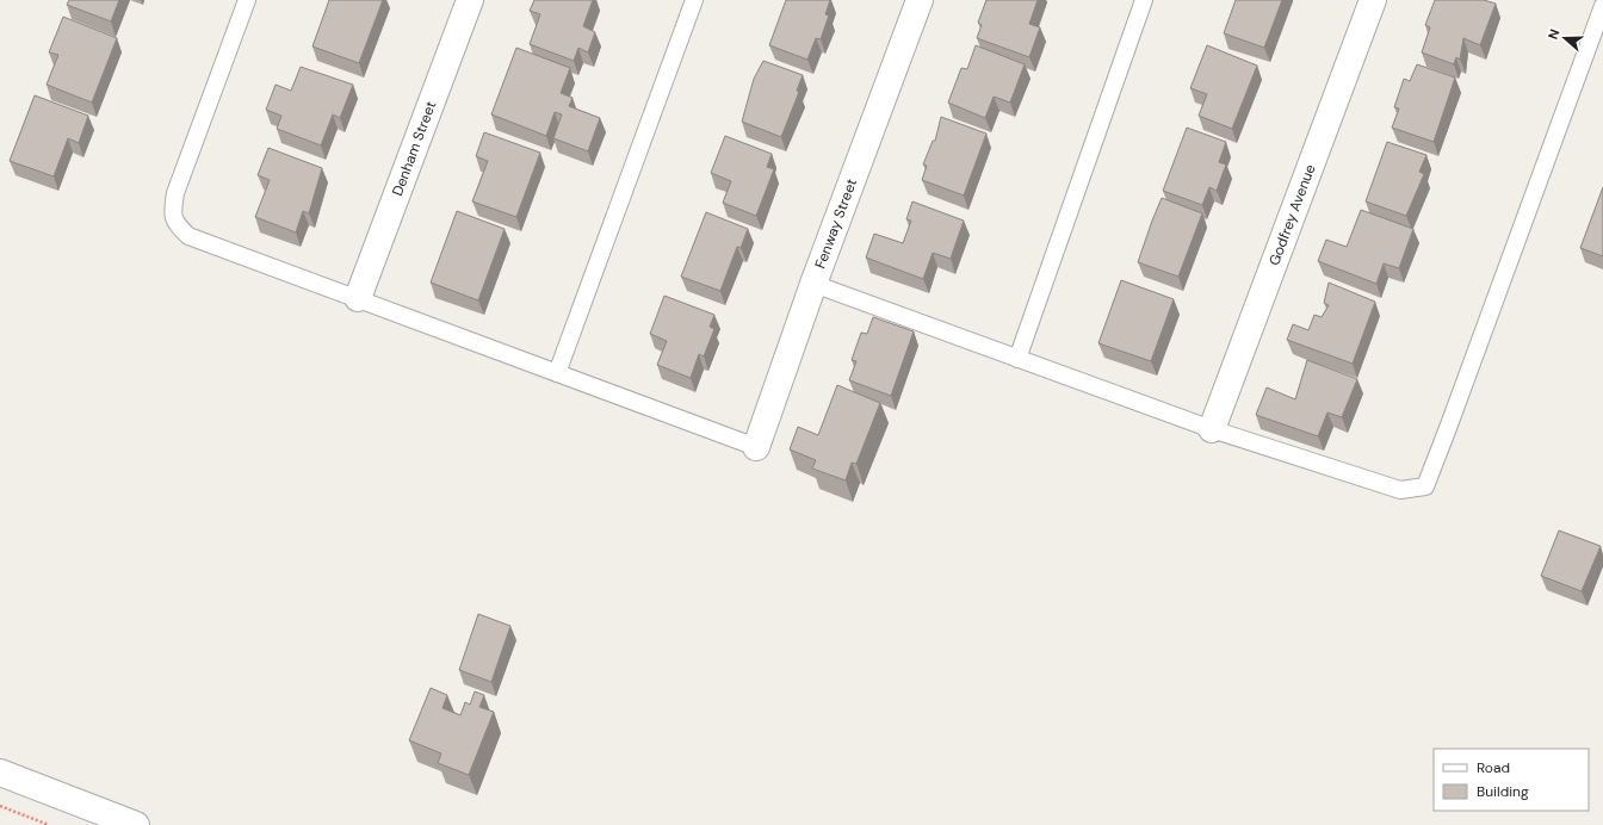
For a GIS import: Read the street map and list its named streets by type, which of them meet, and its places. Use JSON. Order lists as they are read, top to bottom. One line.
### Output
{"streets":{"street":["Denham Street","Godfrey Avenue","Fenway Street"]},"legend":["Road","Building"],"north":"left"}
